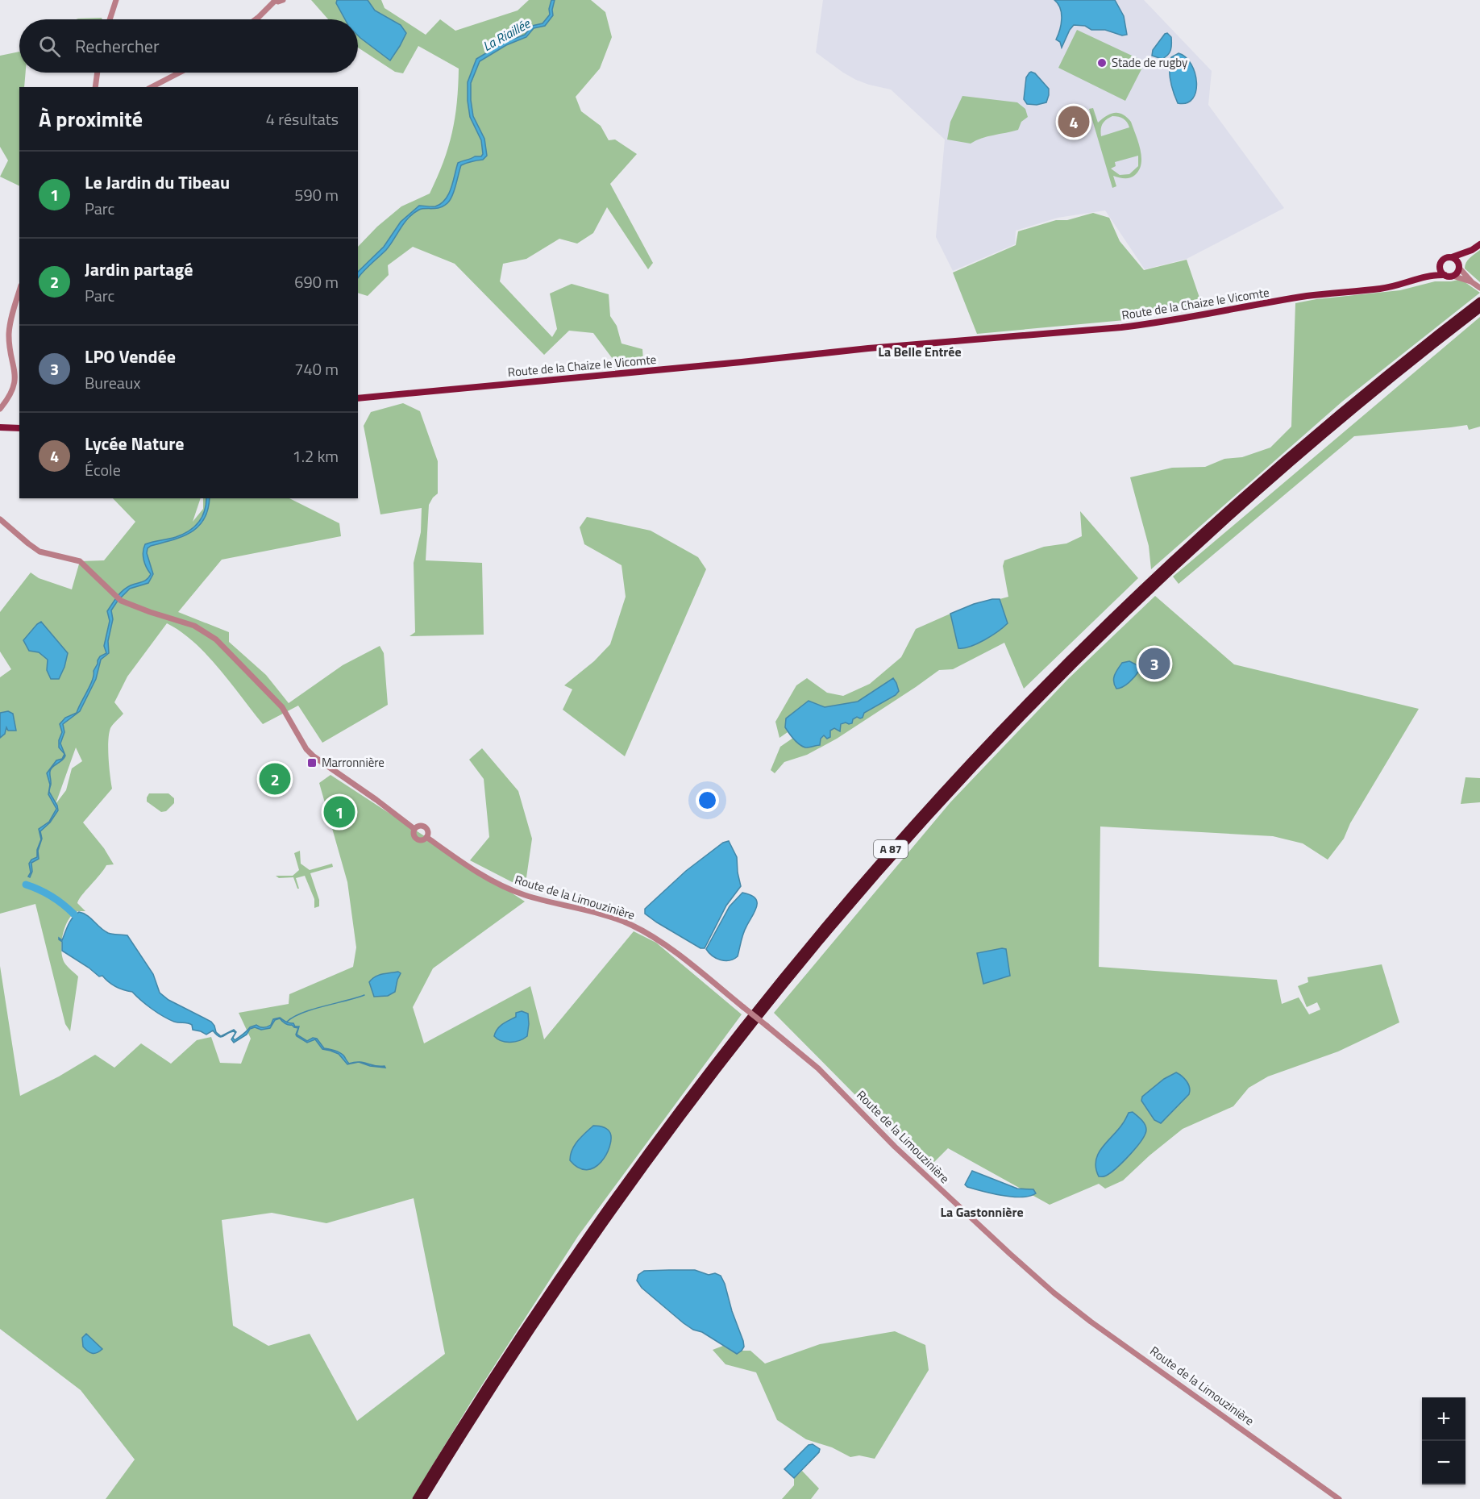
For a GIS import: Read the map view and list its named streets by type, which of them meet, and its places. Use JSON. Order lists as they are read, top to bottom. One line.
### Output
{"streets":{"highway":["A 87"],"main road":["Route de la Chaize le Vicomte"],"street":["Route de la Limouzinière"]},"districts":["La Belle Entrée","La Gastonnière"],"water":["La Riaillée"],"places":{"other":["Stade de rugby"],"transit":["Marronnière"]},"page":{"search":"Rechercher","heading":["À proximité","4 résultats"],"pins":["4","3","2","1"],"list":[{"mark":"1","name":"Le Jardin du Tibeau","note":"Parc","value":"590 m"},{"mark":"2","name":"Jardin partagé","note":"Parc","value":"690 m"},{"mark":"3","name":"LPO Vendée","note":"Bureaux","value":"740 m"},{"mark":"4","name":"Lycée Nature","note":"École","value":"1.2 km"}],"map_buttons":["+","−"]}}
